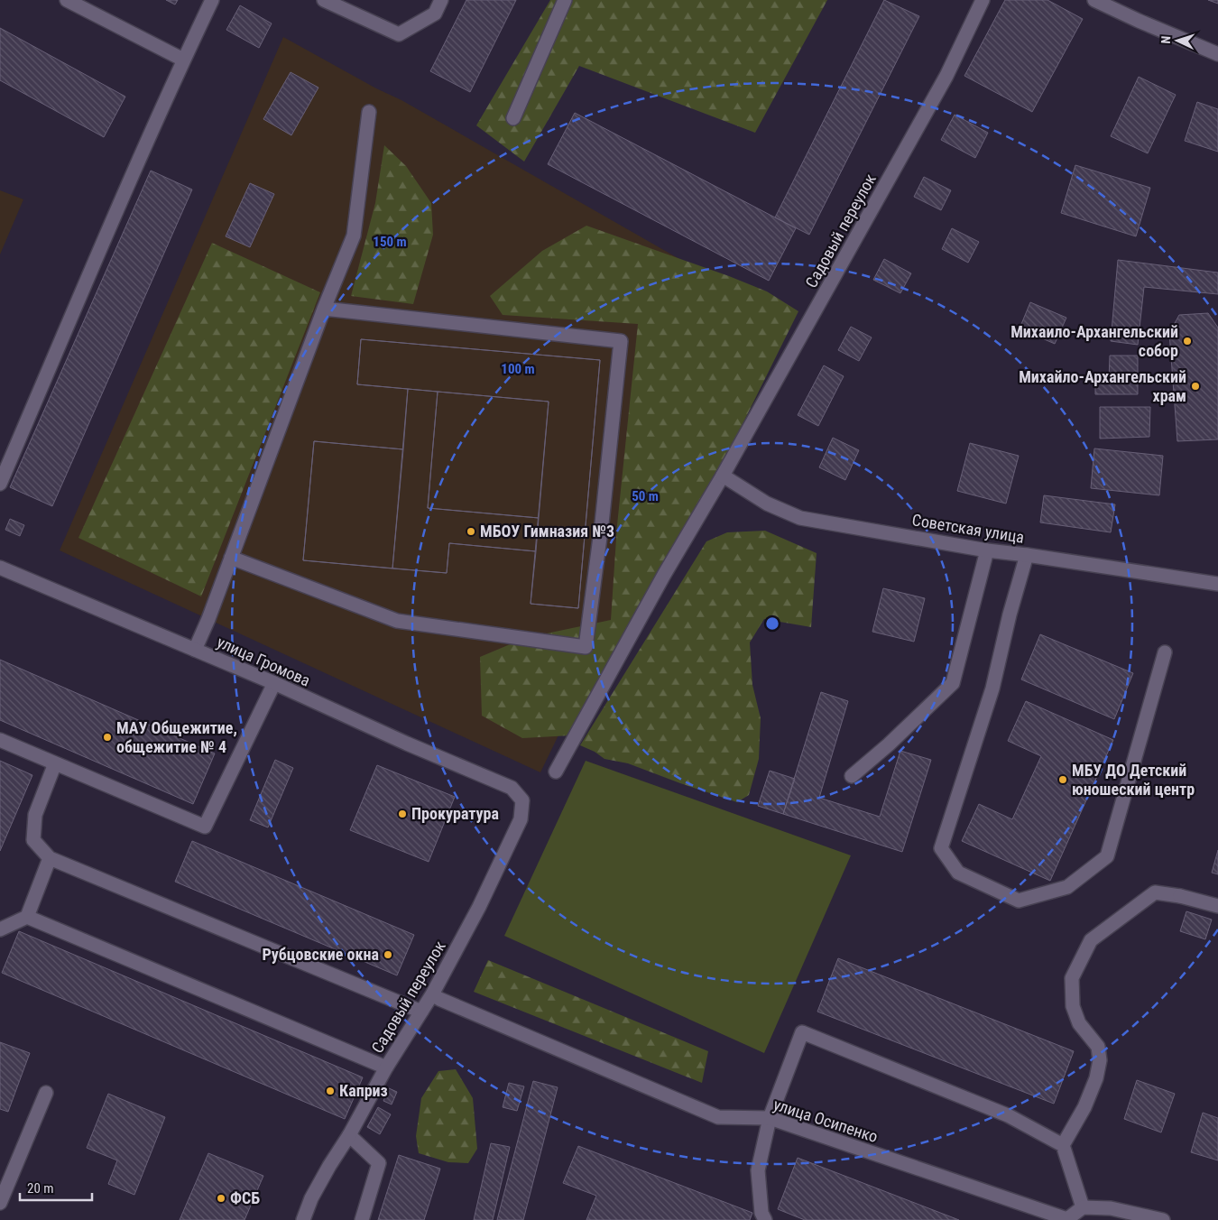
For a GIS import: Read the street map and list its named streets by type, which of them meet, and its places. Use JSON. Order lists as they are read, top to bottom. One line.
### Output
{"streets":{"street":["Садовый переулок","Советская улица","улица Громова","улица Осипенко"]},"crossings":[["Садовый переулок","Советская улица"],["Садовый переулок","улица Громова"],["Садовый переулок","улица Осипенко"]],"places":["Михаило-Архангельский собор","Михайло-Архангельский храм","МБОУ Гимназия №3","МАУ Общежитие, общежитие № 4","МБУ ДО Детский юношеский центр","Прокуратура","Рубцовские окна","Каприз","ФСБ"],"scale_bar":"20 m","north":"left","rings":["150 m","100 m","50 m"]}
